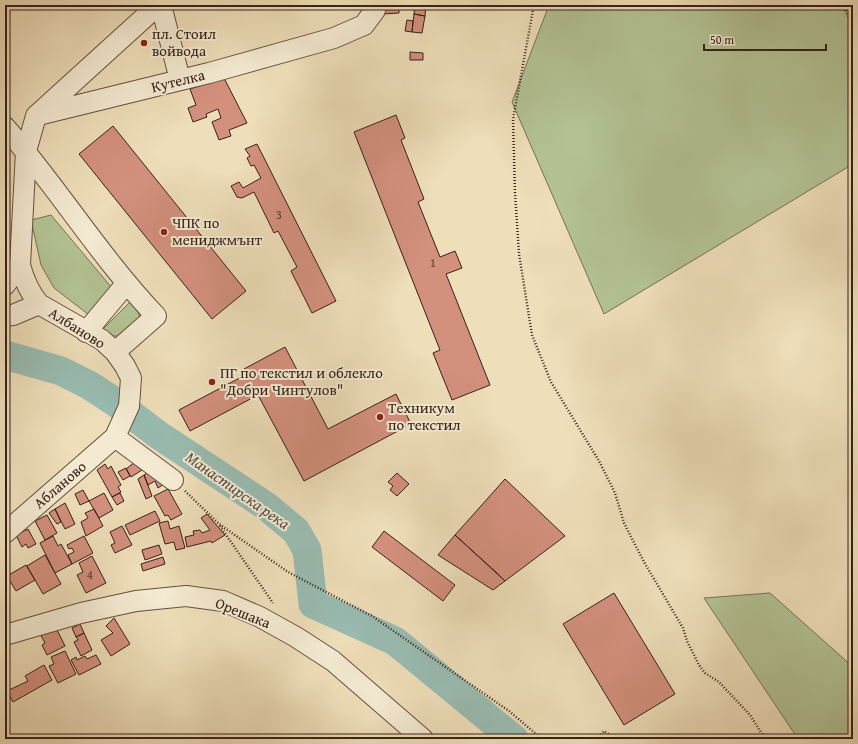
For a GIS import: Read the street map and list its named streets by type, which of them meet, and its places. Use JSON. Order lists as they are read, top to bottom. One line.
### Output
{"streets":{"street":["Кутелка","Албаново","Абланово","Орешака"]},"crossings":[["Албаново","Абланово"]],"water":["Манастирска река"],"places":["пл. Стоил войвода","ЧПК по мениджмънт","ПГ по текстил и облекло \"Добри Чинтулов\"","Техникум по текстил"],"house_numbers":["3","1","4"],"scale_bar":"50 m"}
